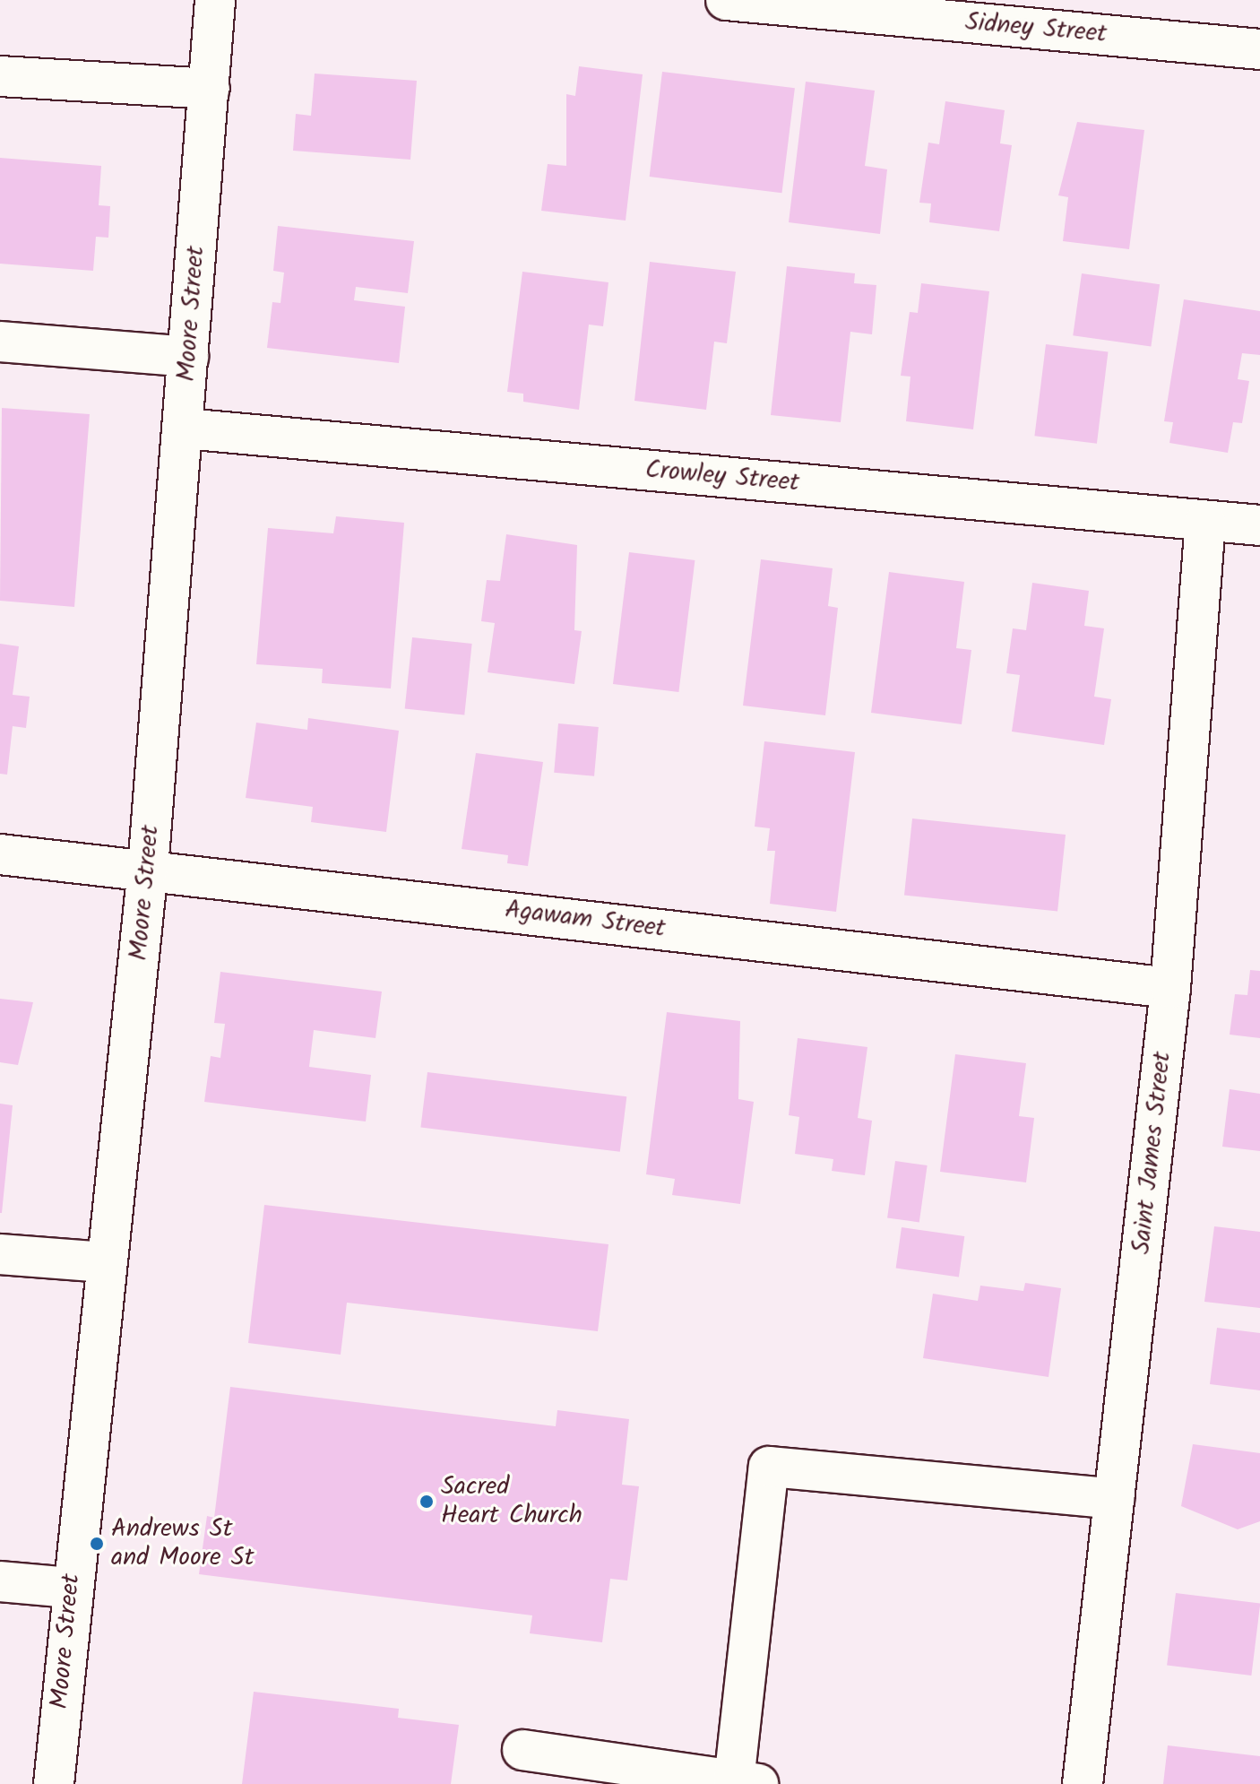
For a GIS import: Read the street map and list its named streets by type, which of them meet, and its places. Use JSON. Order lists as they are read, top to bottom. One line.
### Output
{"streets":{"street":["Sidney Street","Moore Street","Crowley Street","Agawam Street","Saint James Street"]},"crossings":[["Moore Street","Crowley Street"],["Moore Street","Agawam Street"],["Crowley Street","Saint James Street"],["Agawam Street","Saint James Street"]],"places":["Sacred Heart Church","Andrews St and Moore St"]}
